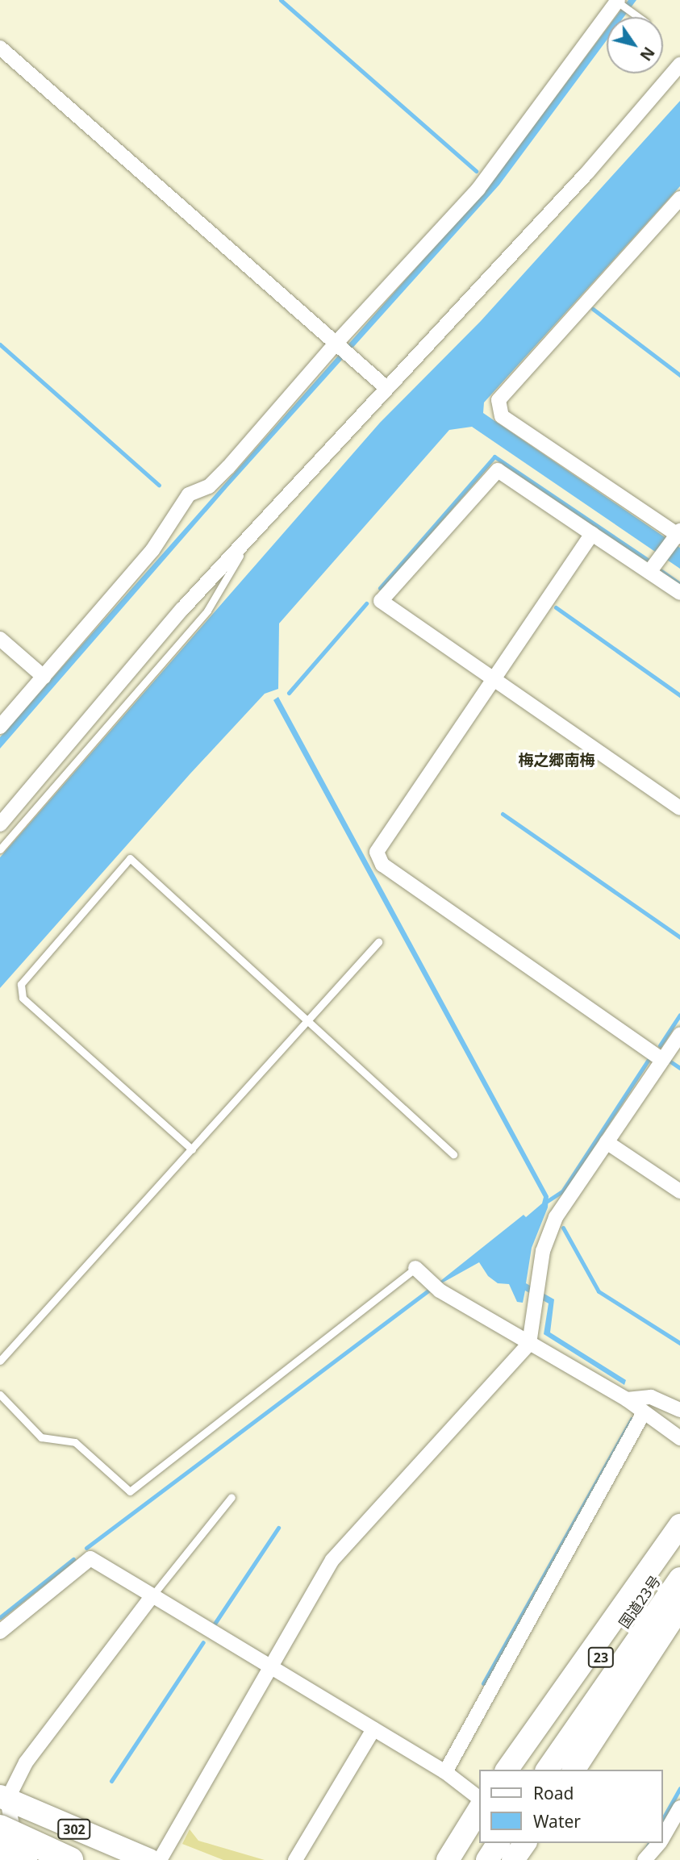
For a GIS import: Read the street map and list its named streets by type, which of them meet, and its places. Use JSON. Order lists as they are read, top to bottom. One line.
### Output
{"streets":{"highway":["国道23号","23","302"]},"districts":["梅之郷南梅"],"legend":["Road","Water"],"north":"bottom right"}
